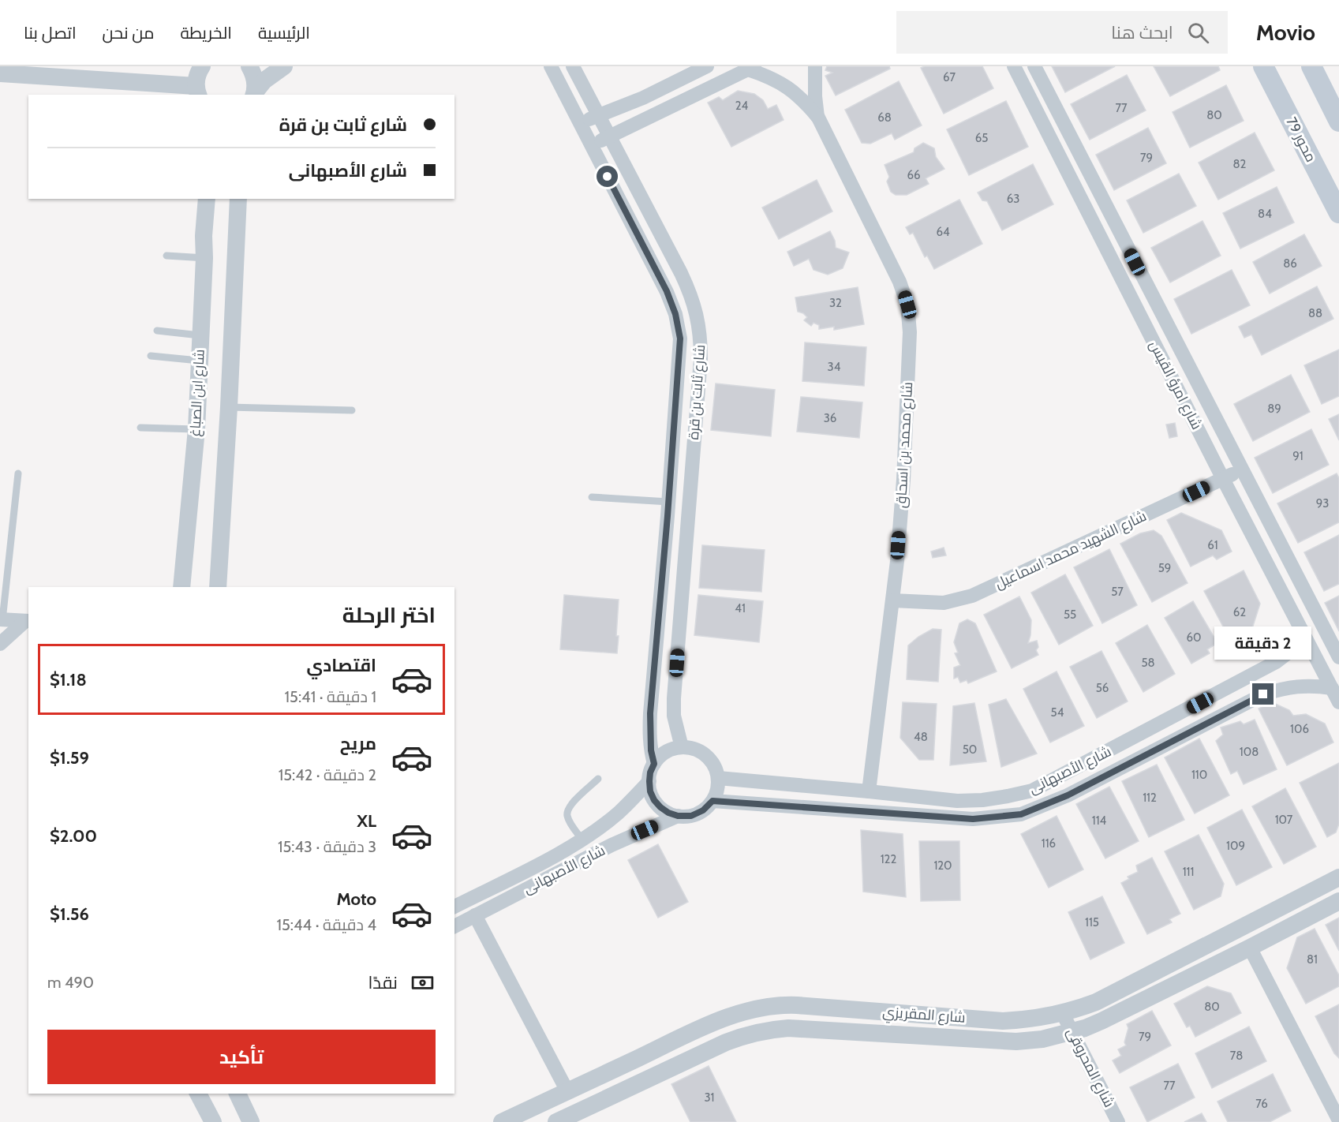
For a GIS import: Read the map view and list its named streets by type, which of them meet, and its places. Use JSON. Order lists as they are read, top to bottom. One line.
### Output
{"streets":{"main road":["محور 79"],"street":["شارع امرؤ القيس","شارع ثابت بن قرة","شارع ابن الصباغ","شارع محمد بن اسحاق","شارع الشهيد محمد اسماعيل","شارع الأصبهانى","شارع المقريزي","شارع المحروقى"]},"crossings":[["شارع امرؤ القيس","شارع الشهيد محمد اسماعيل"],["شارع امرؤ القيس","شارع الأصبهانى"],["شارع ثابت بن قرة","شارع الأصبهانى"],["شارع محمد بن اسحاق","شارع الشهيد محمد اسماعيل"],["شارع محمد بن اسحاق","شارع الأصبهانى"],["شارع المقريزي","شارع المحروقى"]],"house_numbers":["67","24","77","80","68","65","79","82","66","63","84","64","86","32","88","34","89","36","91","93","61","59","57","41","62","55","60","58","56","54","106","48","50","108","110","112","107","114","116","109","122","120","111","115","81","80","79","78","77","31","76"],"page":{"header":"Movio","search":"ابحث هنا","nav":["الرئيسية","الخريطة","من نحن","اتصل بنا"],"banner":["شارع ثابت بن قرة","شارع الأصبهانى"],"heading":"اختر الرحلة","bubble":"2 دقيقة","list":[{"name":"اقتصادي","note":"1 دقيقة · 15:41","value":"$1.18"},{"name":"مريح","note":"2 دقيقة · 15:42","value":"$1.59"},{"name":"XL","note":"3 دقيقة · 15:43","value":"$2.00"},{"name":"Moto","note":"4 دقيقة · 15:44","value":"$1.56"}],"pay":["نقدًا","490 m"],"buttons":"تأكيد"}}
